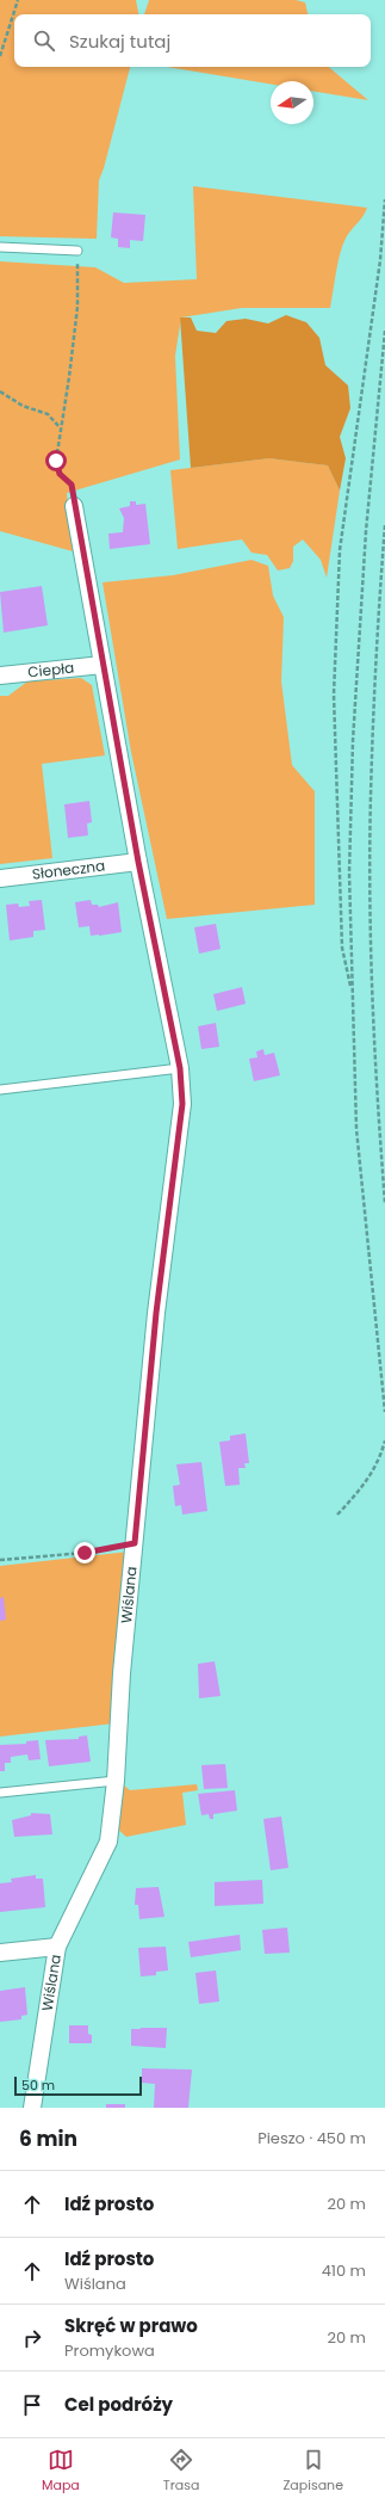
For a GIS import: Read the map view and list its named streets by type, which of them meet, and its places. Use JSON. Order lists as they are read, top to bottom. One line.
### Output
{"streets":{"street":["Ciepła","Słoneczna","Wiślana"]},"crossings":[["Ciepła","Wiślana"],["Słoneczna","Wiślana"]],"scale_bar":"50 m","north":"left","page":{"search":"Szukaj tutaj","scale":"50 m","heading":["6 min","Pieszo · 450 m"],"list":[["Idź prosto","20 m"],["Idź prosto","Wiślana","410 m"],["Skręć w prawo","Promykowa","20 m"],"Cel podróży"],"nav":["Mapa","Trasa","Zapisane"]}}
